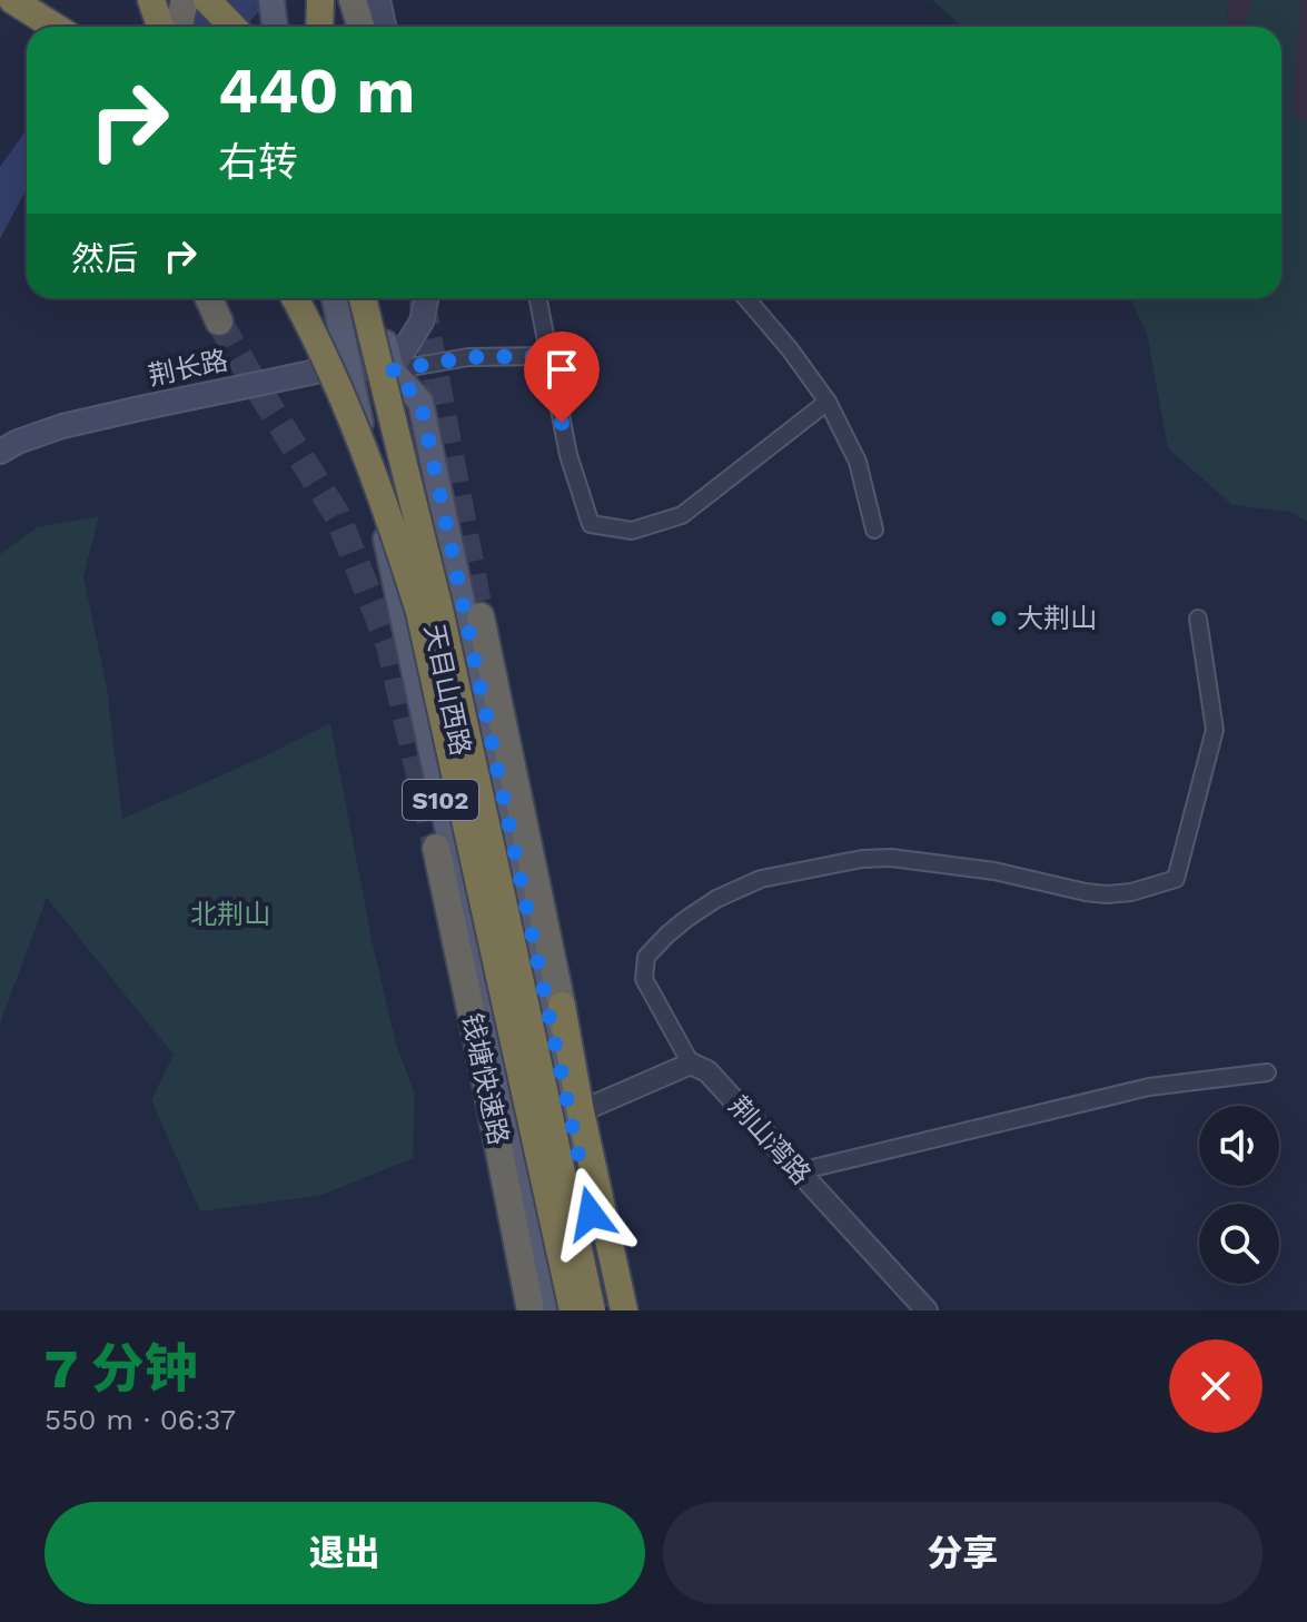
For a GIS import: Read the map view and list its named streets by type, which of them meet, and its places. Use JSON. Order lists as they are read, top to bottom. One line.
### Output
{"streets":{"highway":["钱塘快速路"],"main road":["荆长路","天目山西路","S102"],"street":["荆山湾路"]},"crossings":[["荆长路","天目山西路"]],"parks":["北荆山"],"places":["大荆山"],"page":{"turn":["440 m","右转"],"then":"然后","heading":["7 分钟","550 m · 06:37"],"buttons":["退出","分享"]}}
